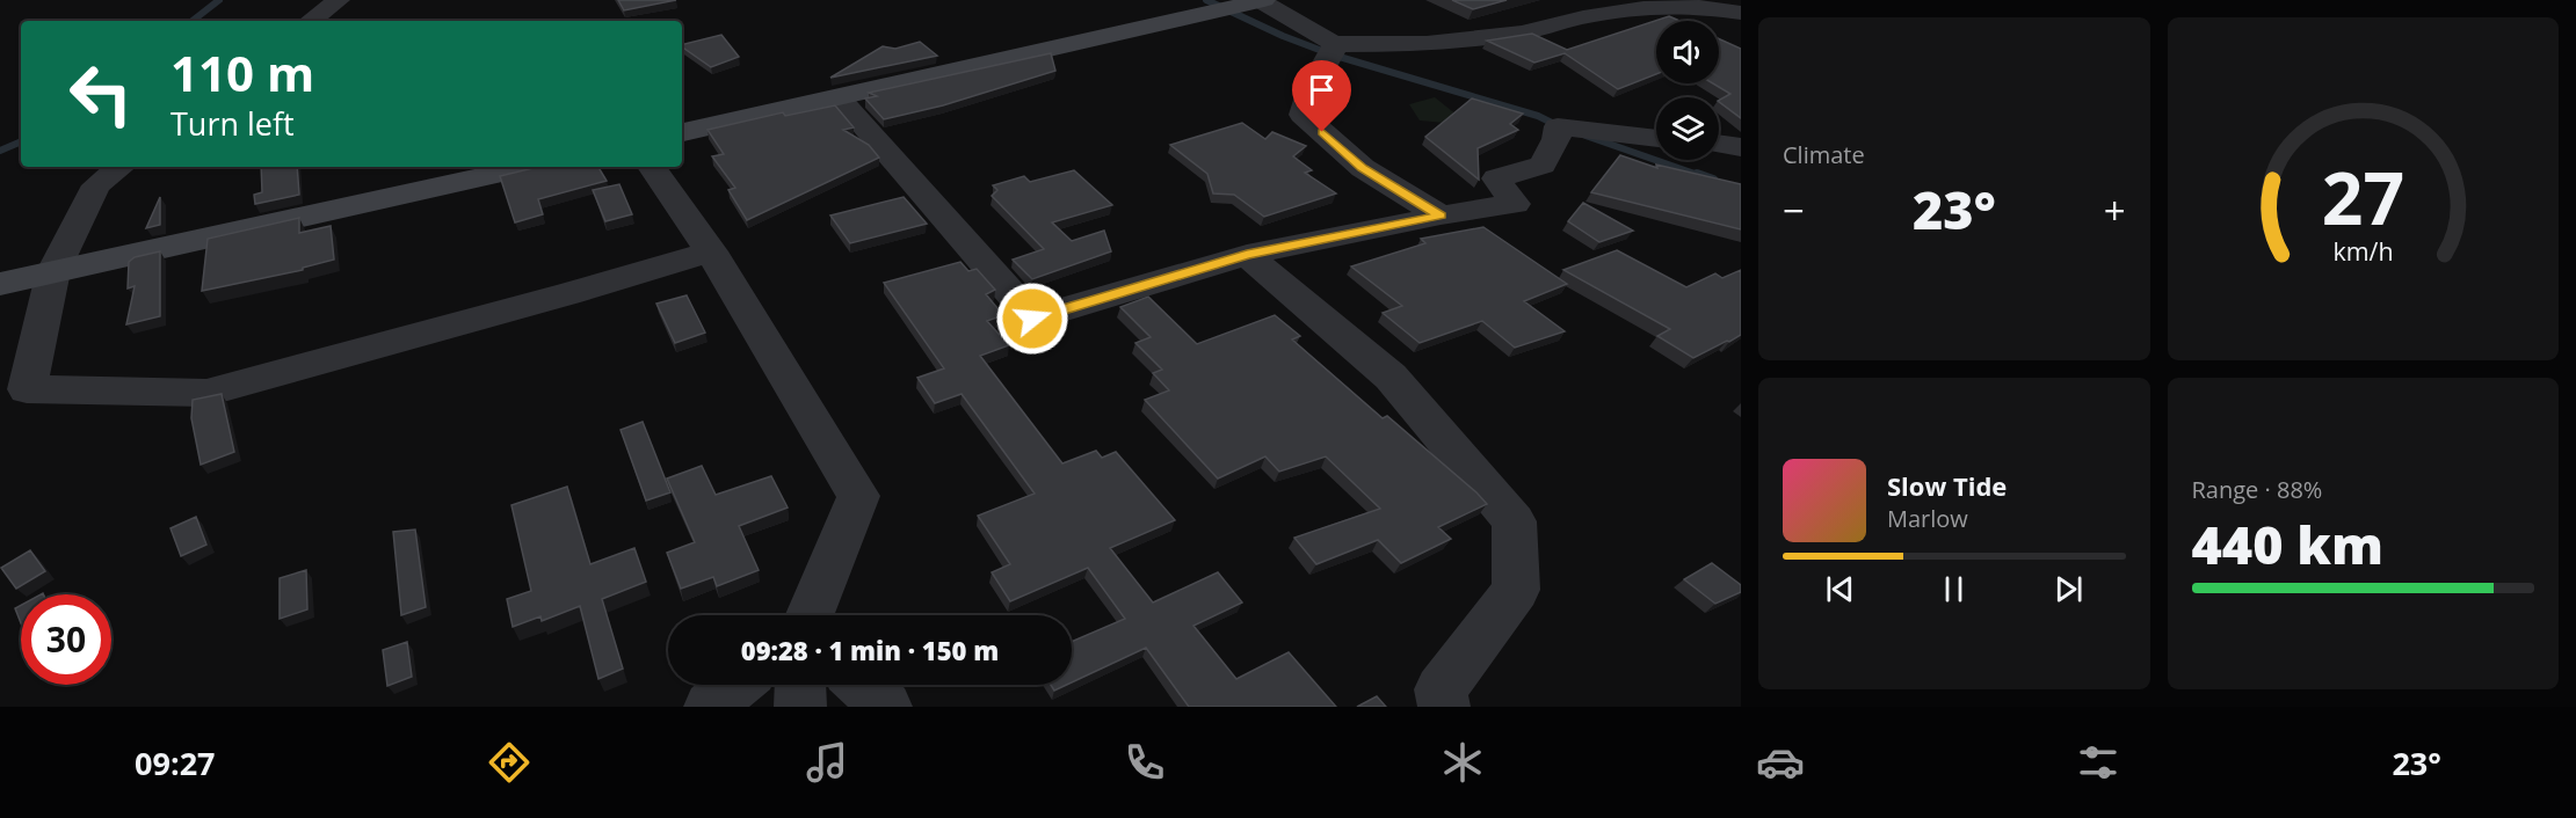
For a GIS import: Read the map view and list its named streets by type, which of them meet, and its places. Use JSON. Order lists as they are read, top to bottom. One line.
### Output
{"page":{"tile":["Climate",["Range · 88%","440 km"]],"turn":["110 m","Turn left"],"heat":["−","23°","+"],"song":["Slow Tide","Marlow"],"limit":"30","trip":"09:28 · 1 min · 150 m","tabs":["09:27","23°"],"gauge":["27","km/h"]}}
